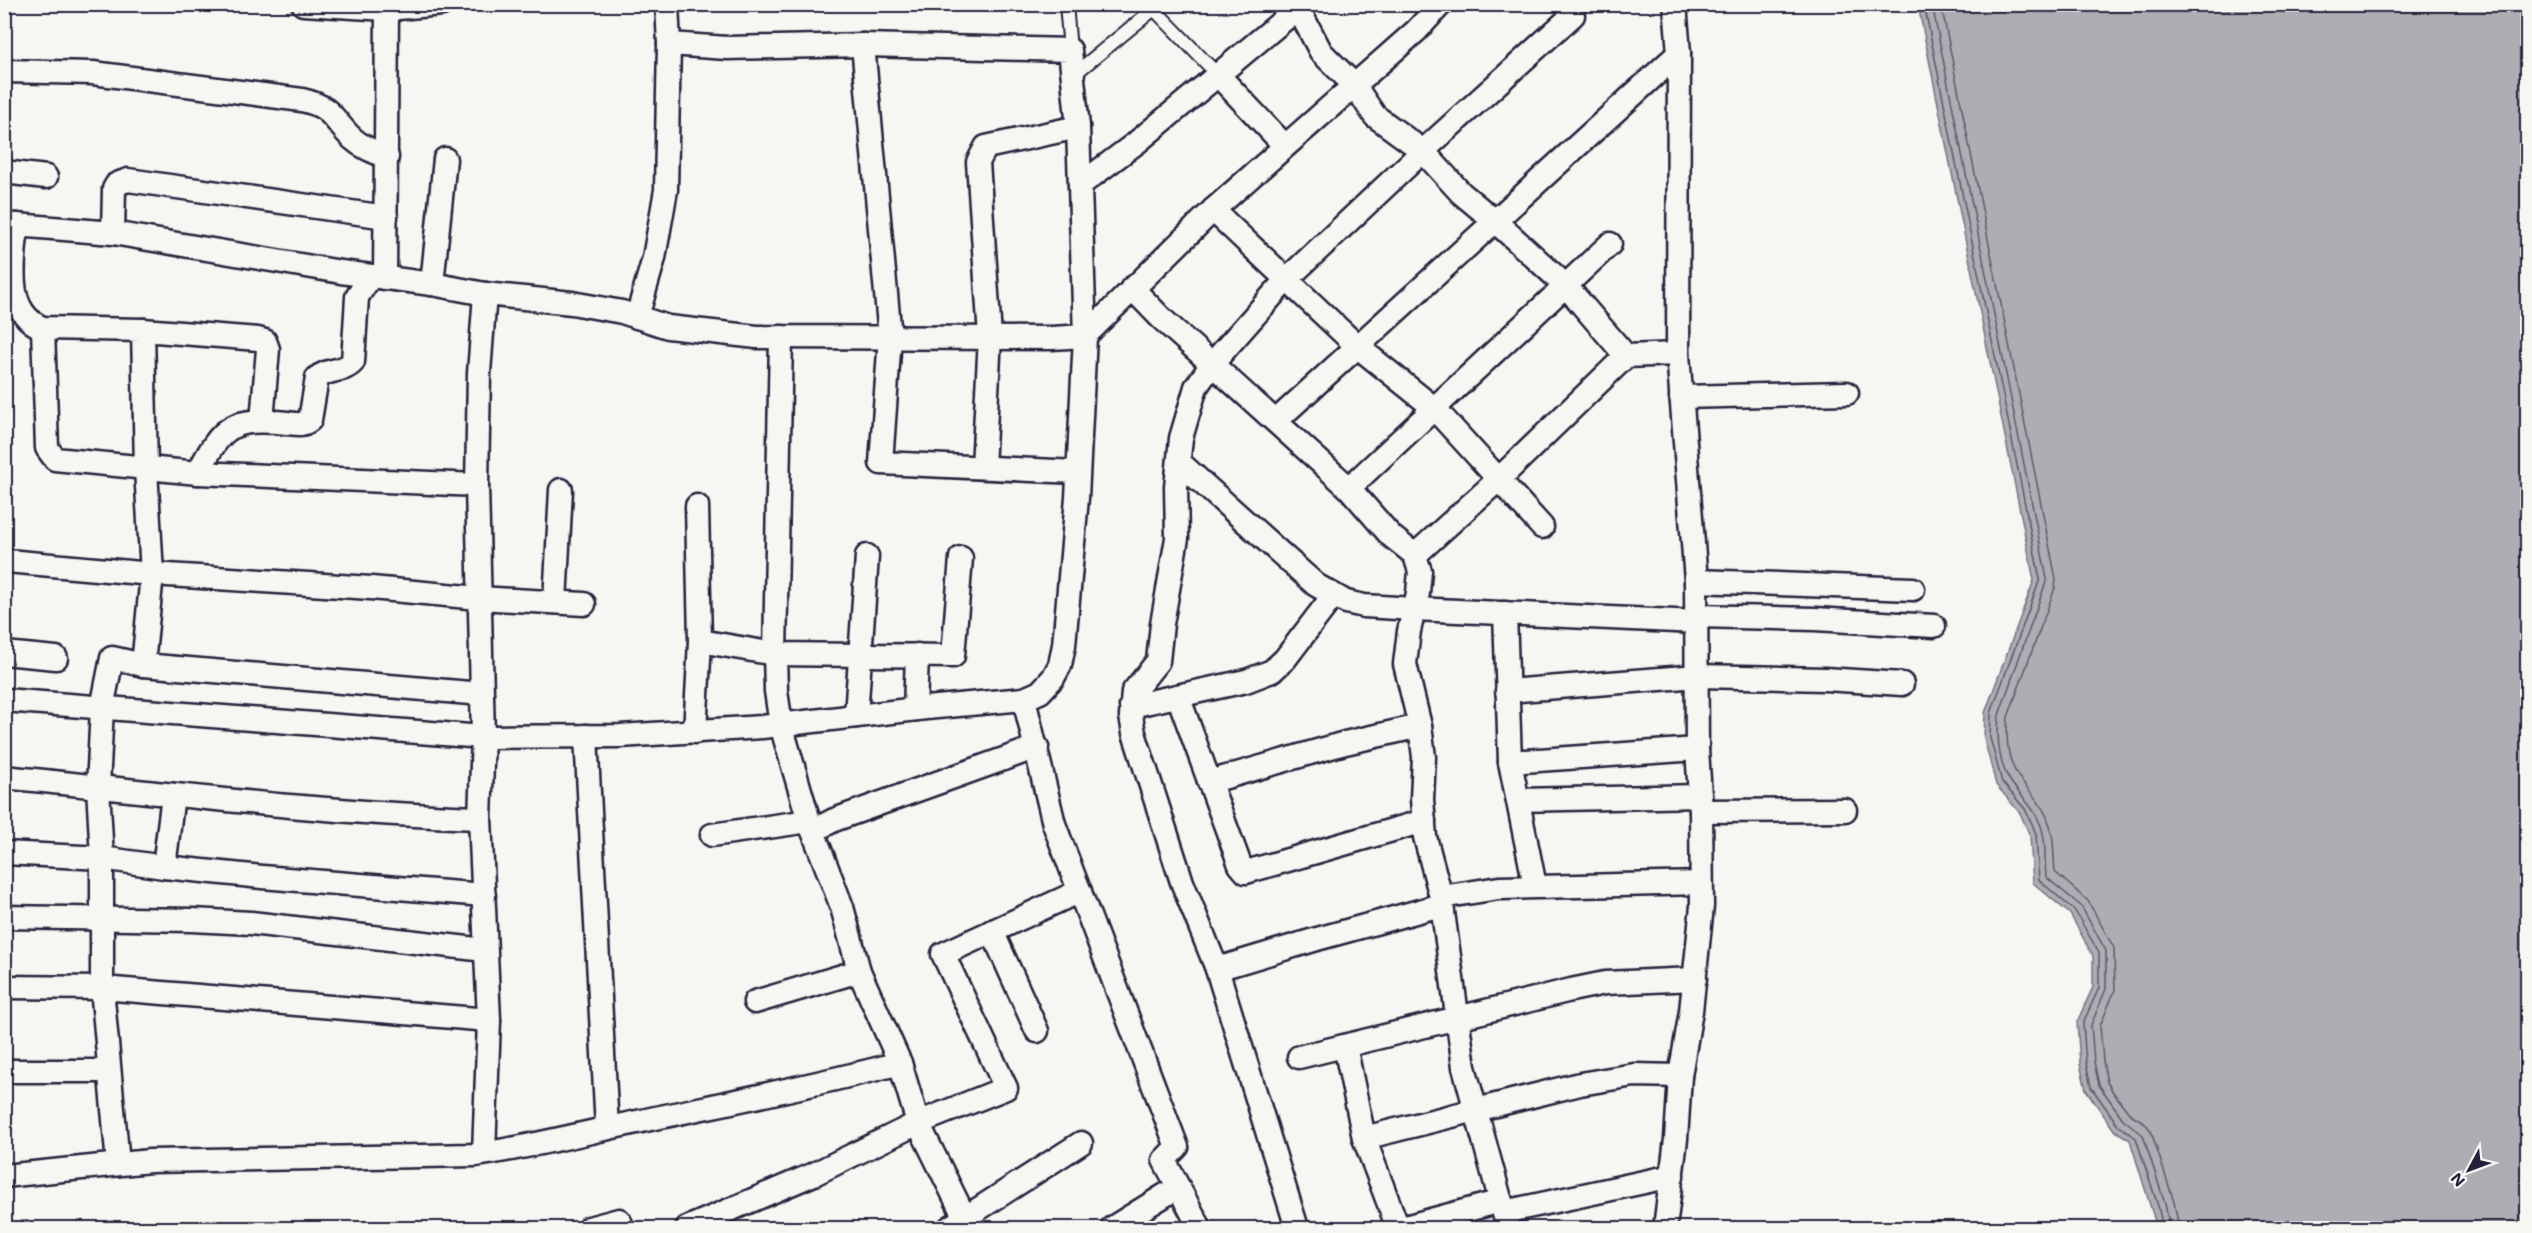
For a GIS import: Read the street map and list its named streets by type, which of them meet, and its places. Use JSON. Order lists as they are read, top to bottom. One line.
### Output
{"north":"bottom left"}
